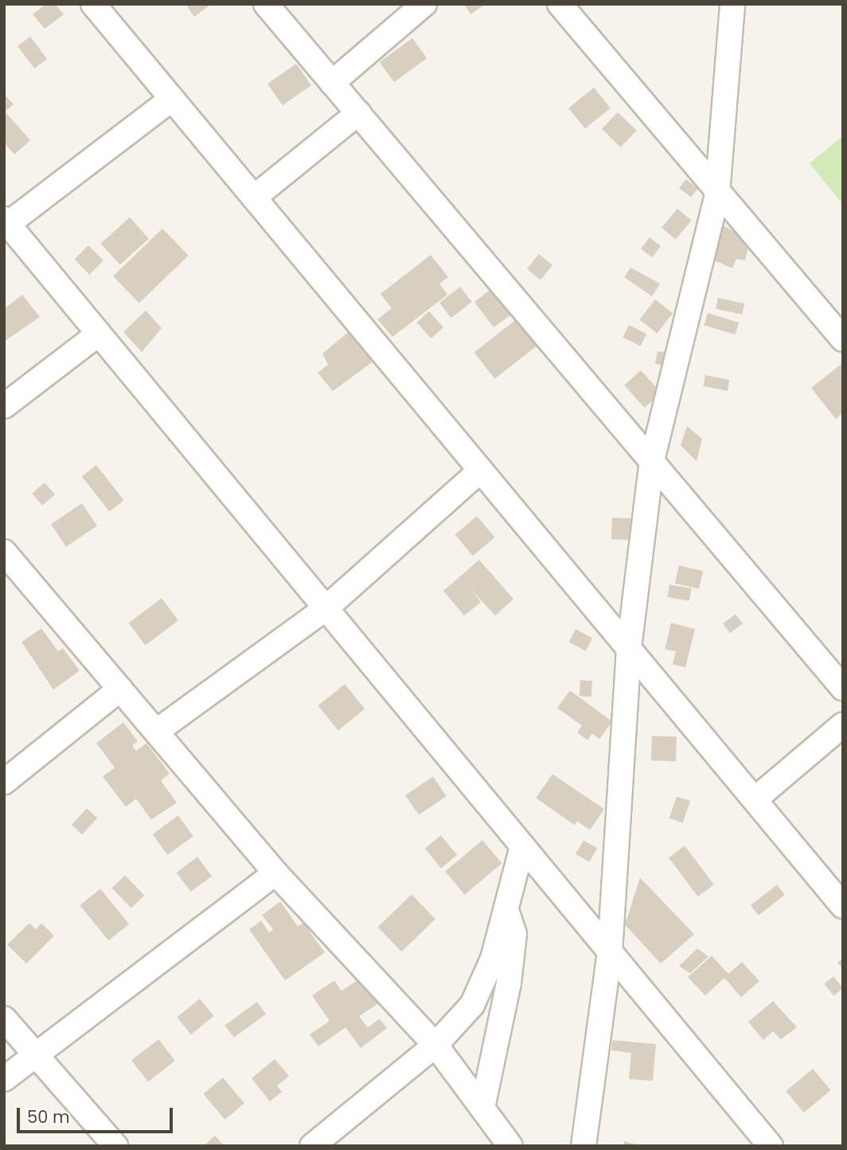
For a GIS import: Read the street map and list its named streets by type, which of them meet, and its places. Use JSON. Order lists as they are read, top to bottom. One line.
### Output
{"scale_bar":"50 m"}
